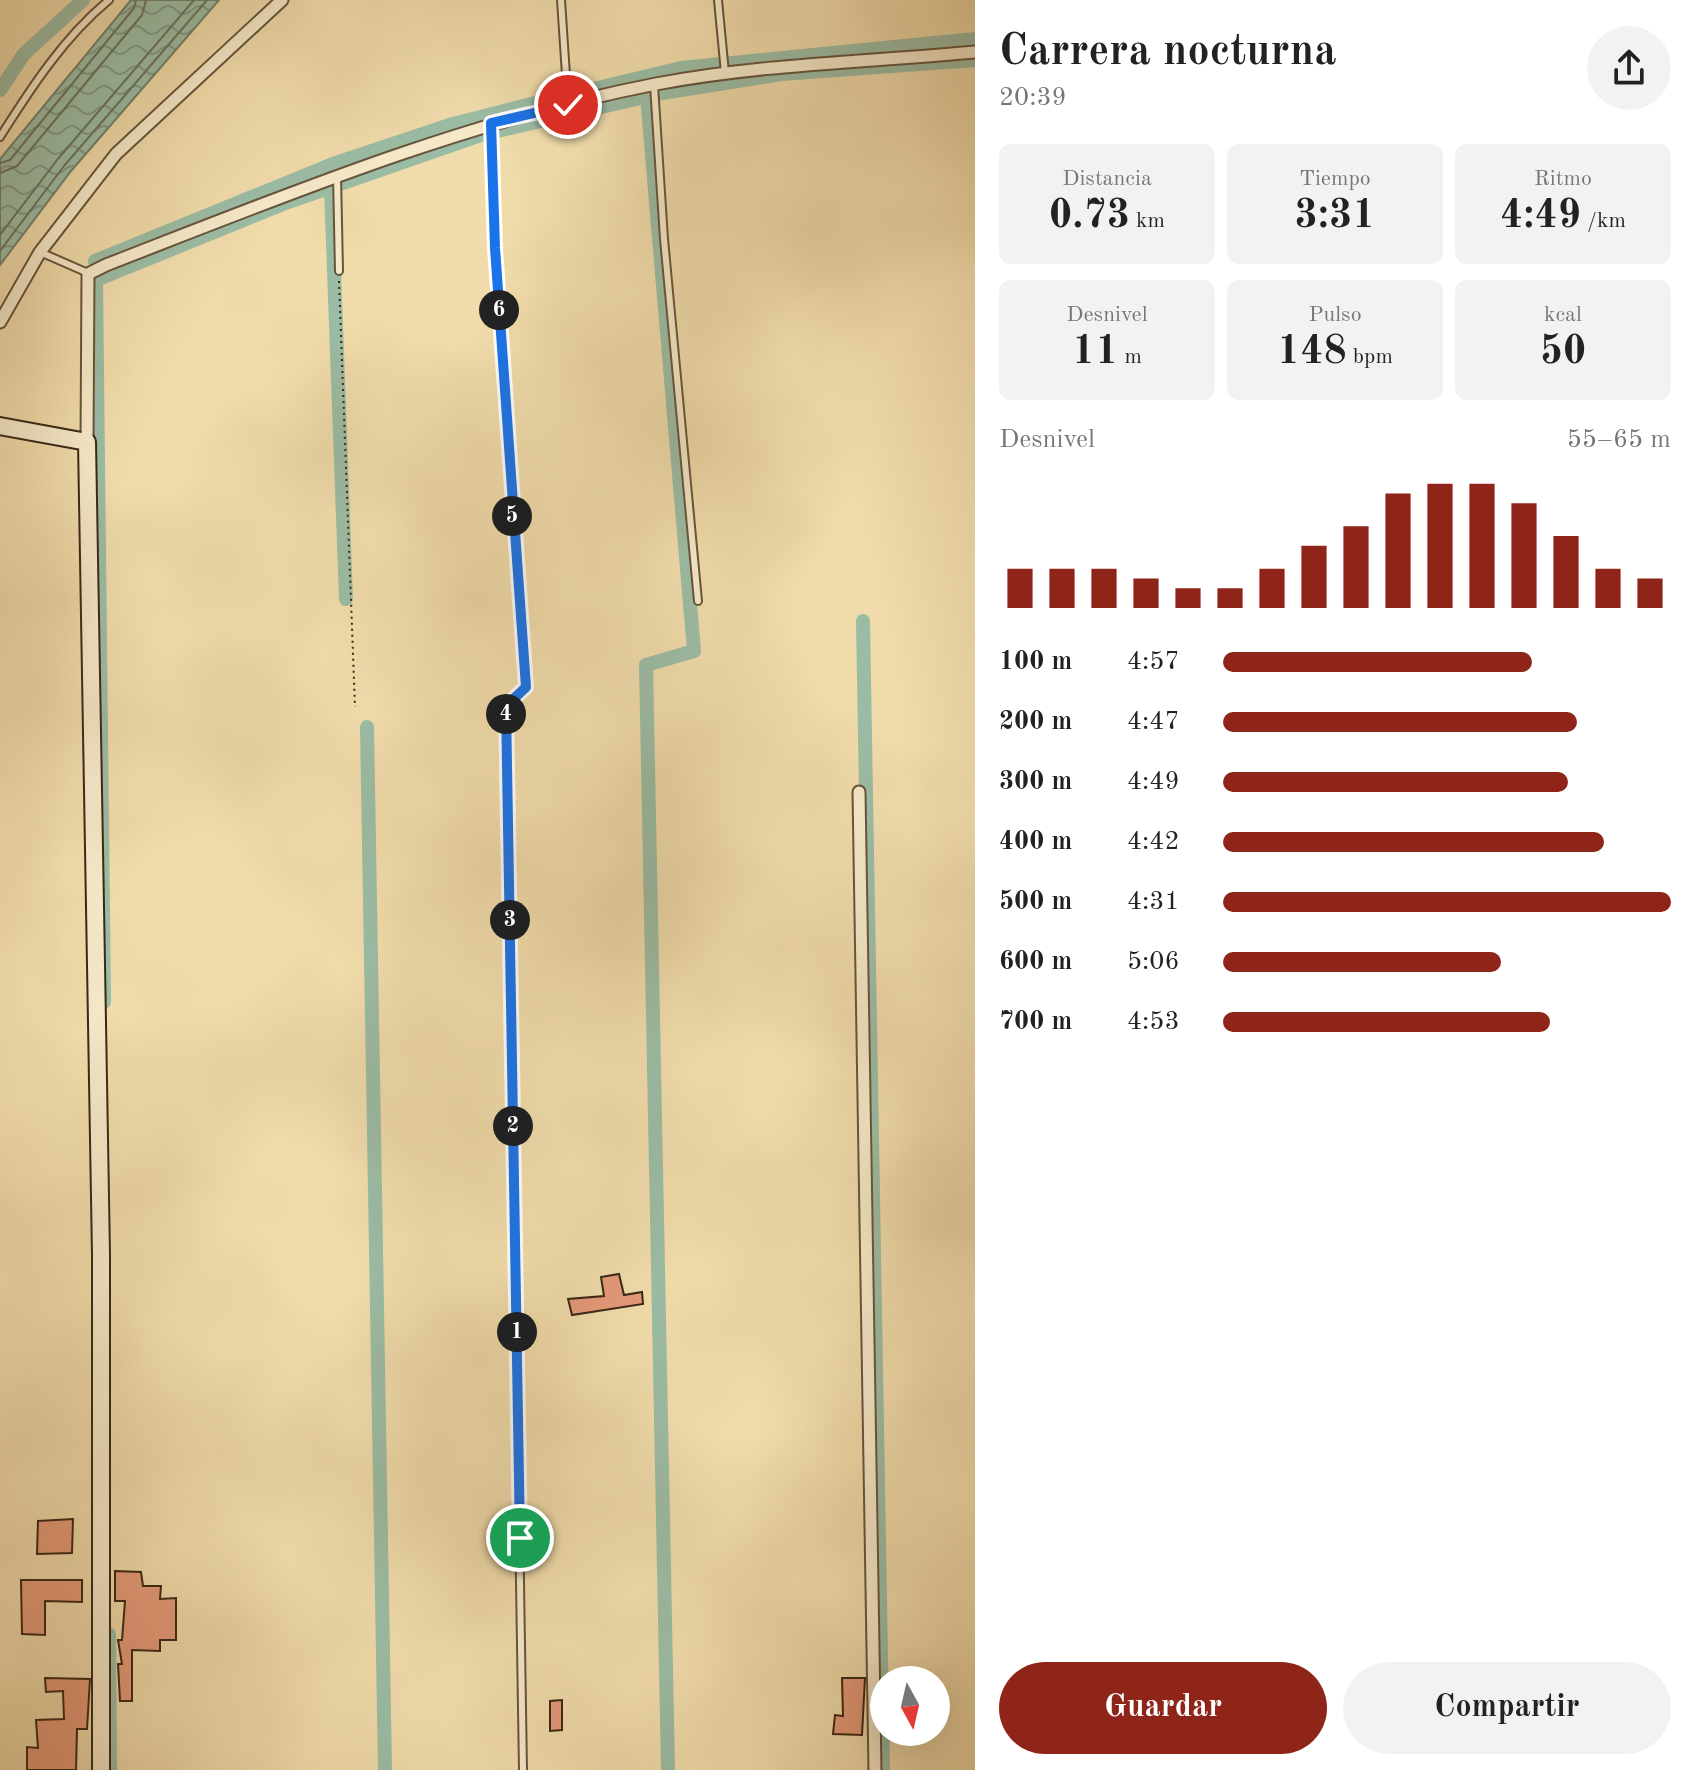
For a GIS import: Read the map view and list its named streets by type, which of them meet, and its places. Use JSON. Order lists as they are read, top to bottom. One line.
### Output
{"north":"bottom","page":{"heading":["Carrera nocturna","20:39"],"stats":[["Distancia","0.73 km"],["Tiempo","3:31"],["Ritmo","4:49 /km"],["Desnivel","11 m"],["Pulso","148 bpm"],["kcal","50"]],"pins":["6","5","4","3","2","1"],"chart":["Desnivel","55–65 m"],"list":[{"name":"100 m","note":"4:57"},{"name":"200 m","note":"4:47"},{"name":"300 m","note":"4:49"},{"name":"400 m","note":"4:42"},{"name":"500 m","note":"4:31"},{"name":"600 m","note":"5:06"},{"name":"700 m","note":"4:53"}],"buttons":["Guardar","Compartir"]}}
